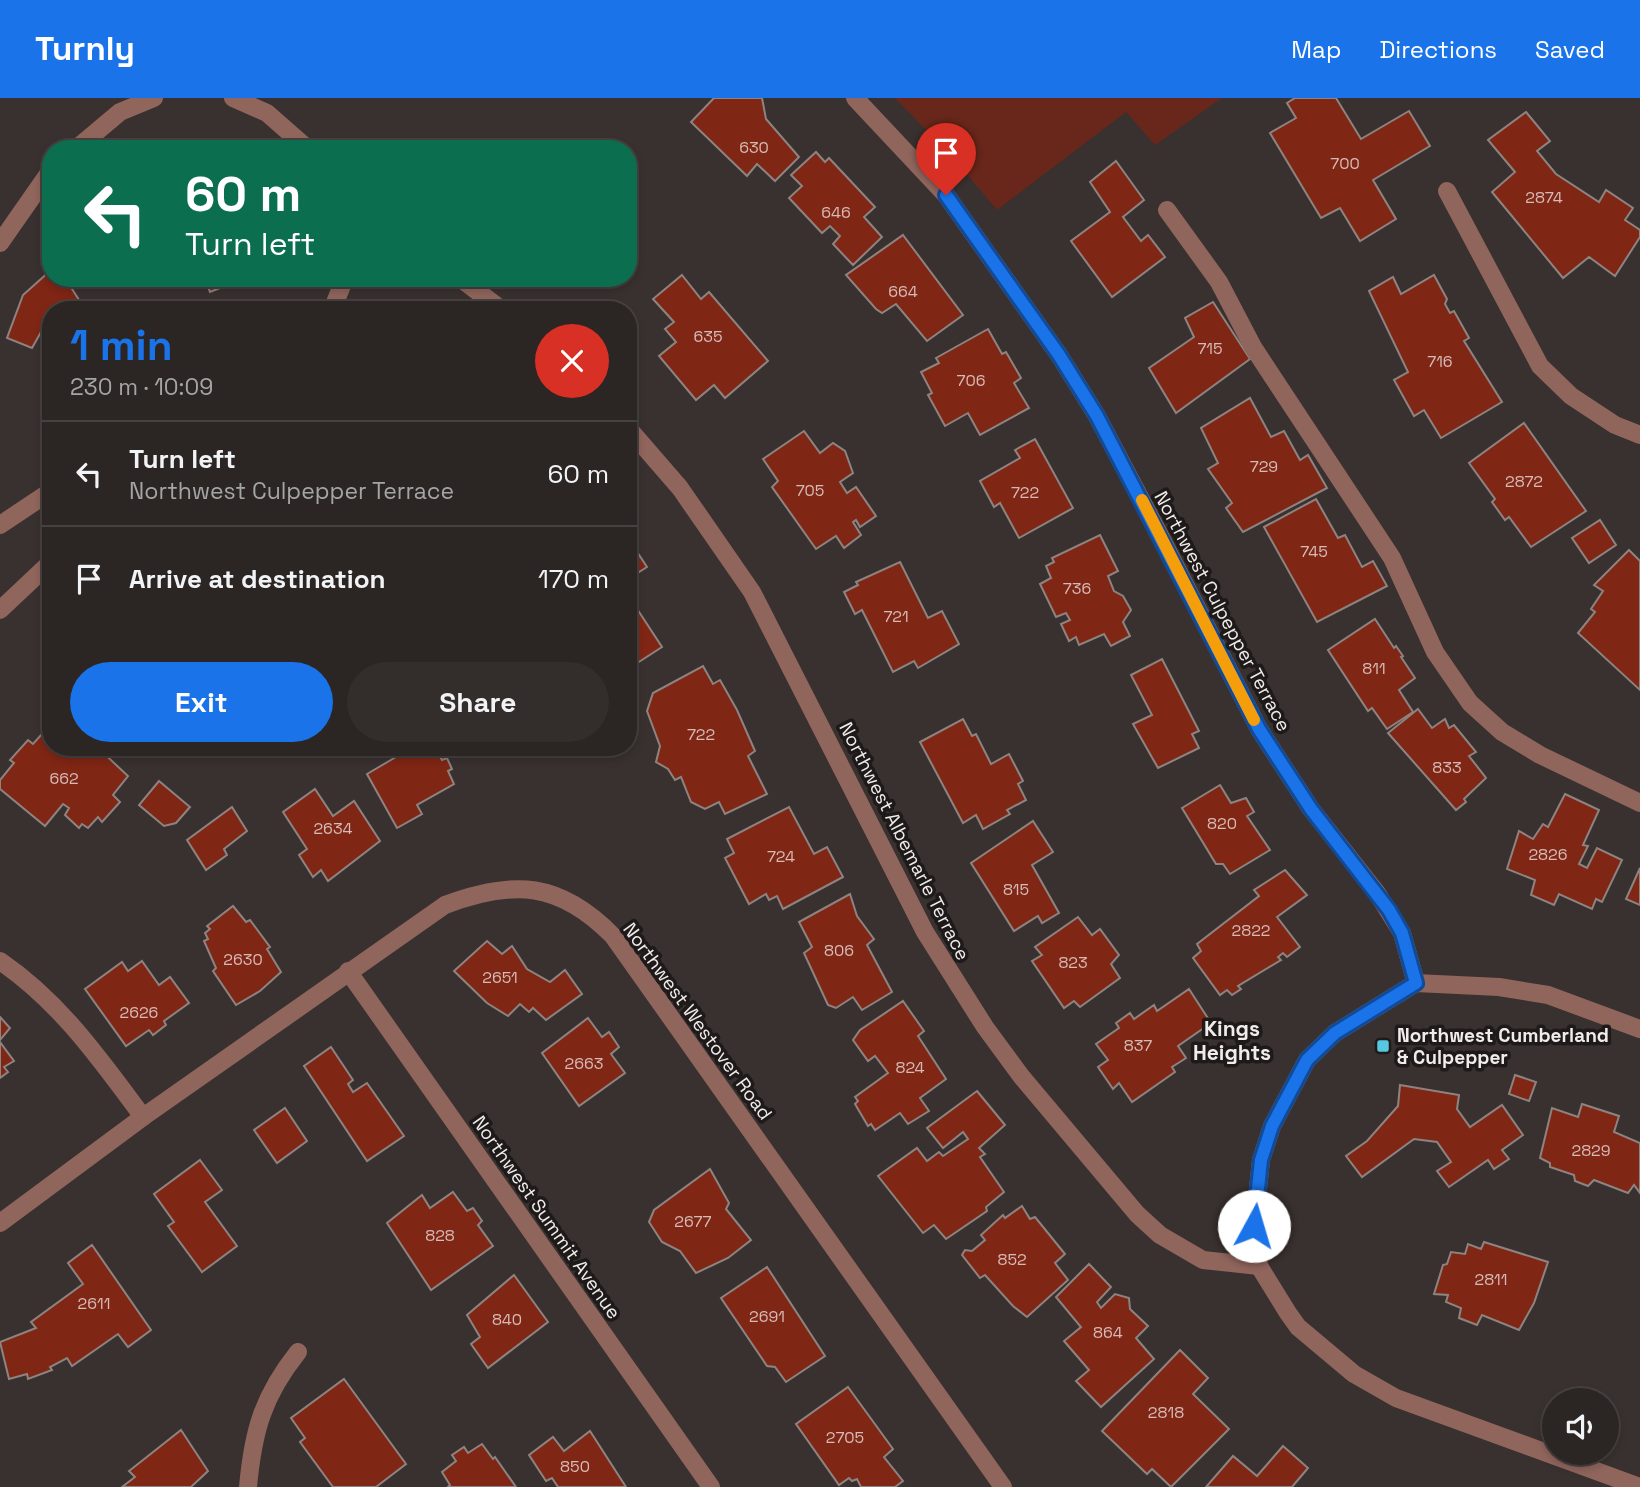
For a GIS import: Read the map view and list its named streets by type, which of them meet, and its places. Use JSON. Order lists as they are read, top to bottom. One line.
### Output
{"streets":{"street":["Northwest Culpepper Terrace","Northwest Albemarle Terrace","Northwest Westover Road","Northwest Summit Avenue"]},"crossings":[["Northwest Westover Road","Northwest Summit Avenue"]],"districts":["Kings Heights"],"places":{"transit":["Northwest Cumberland & Culpepper"]},"house_numbers":["630","700","2874","646","664","635","715","716","706","729","2872","705","722","745","736","721","811","722","833","662","820","2634","2826","724","815","2822","806","2630","823","2651","2626","837","2663","824","2829","2677","828","852","2811","2611","2691","840","864","2818","2705","850"],"page":{"header":"Turnly","nav":["Map","Directions","Saved"],"turn":["60 m","Turn left"],"heading":["1 min","230 m · 10:09"],"list":[{"name":"Turn left","note":"Northwest Culpepper Terrace","value":"60 m"},{"name":"Arrive at destination","value":"170 m"}],"buttons":["Exit","Share"]}}
